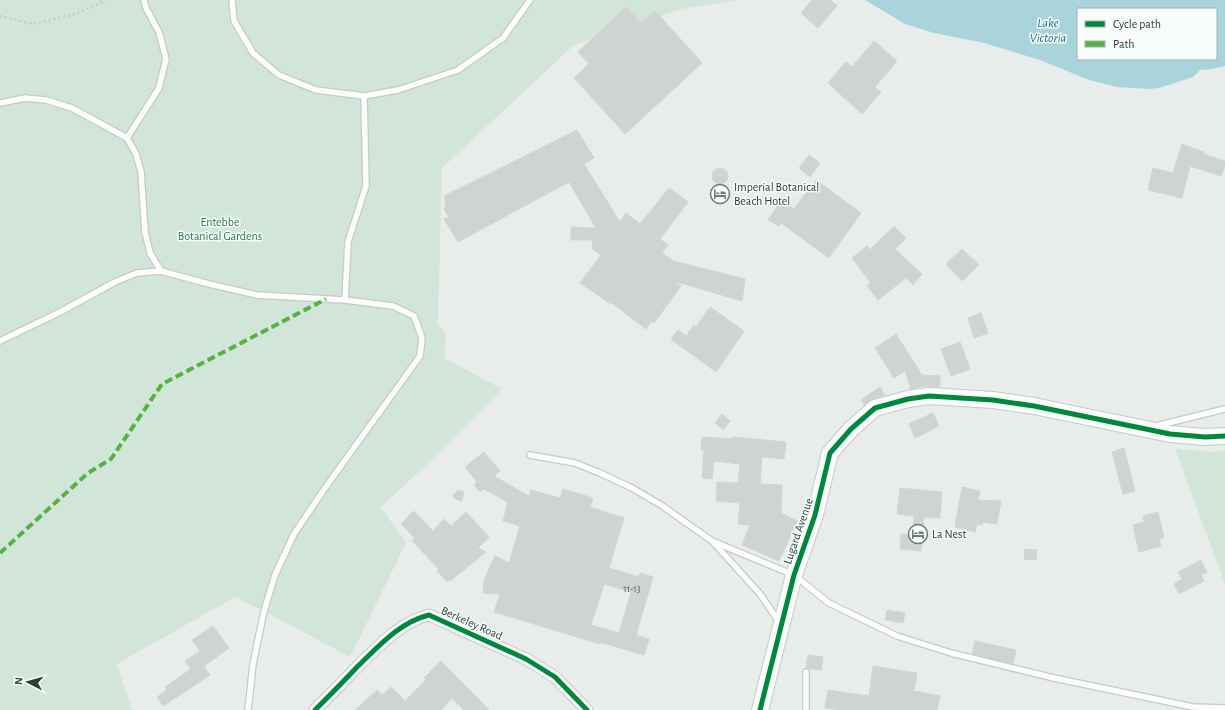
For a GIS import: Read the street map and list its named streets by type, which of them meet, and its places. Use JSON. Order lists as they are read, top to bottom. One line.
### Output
{"streets":{"street":["Lugard Avenue","Berkeley Road"]},"water":["Lake Victoria"],"parks":["Entebbe Botanical Gardens"],"places":{"hotel":["Imperial Botanical Beach Hotel","La Nest"]},"house_numbers":["11-13"],"legend":["Cycle path","Path"],"north":"left"}
